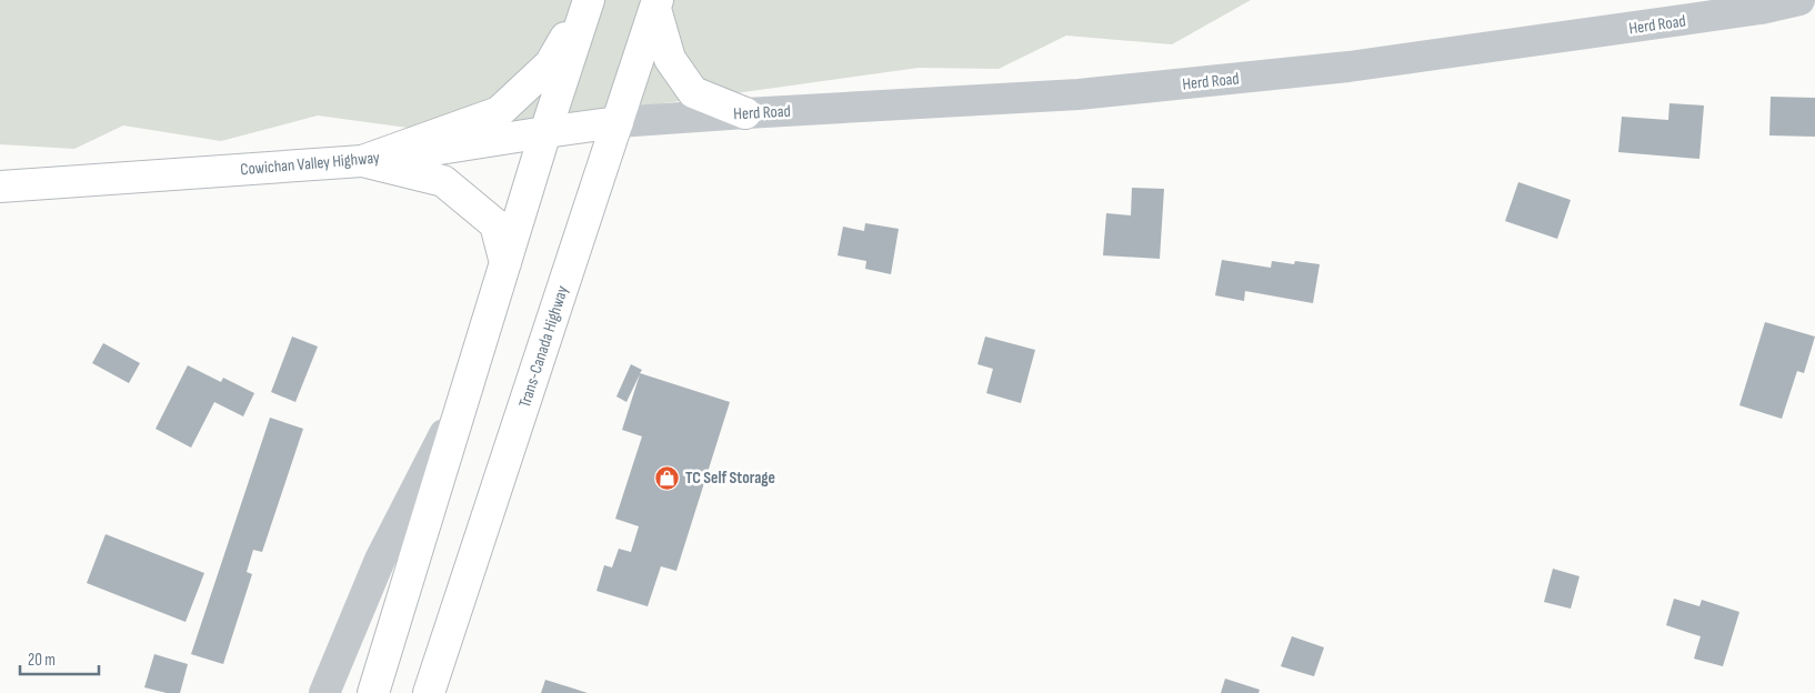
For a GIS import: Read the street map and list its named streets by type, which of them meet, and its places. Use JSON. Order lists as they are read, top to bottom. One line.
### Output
{"streets":{"main road":["Cowichan Valley Highway","Trans-Canada Highway"],"street":["Herd Road"]},"crossings":[["Herd Road","Cowichan Valley Highway"],["Herd Road","Trans-Canada Highway"],["Cowichan Valley Highway","Trans-Canada Highway"]],"places":{"shop":["TC Self Storage"]},"scale_bar":"20 m"}
